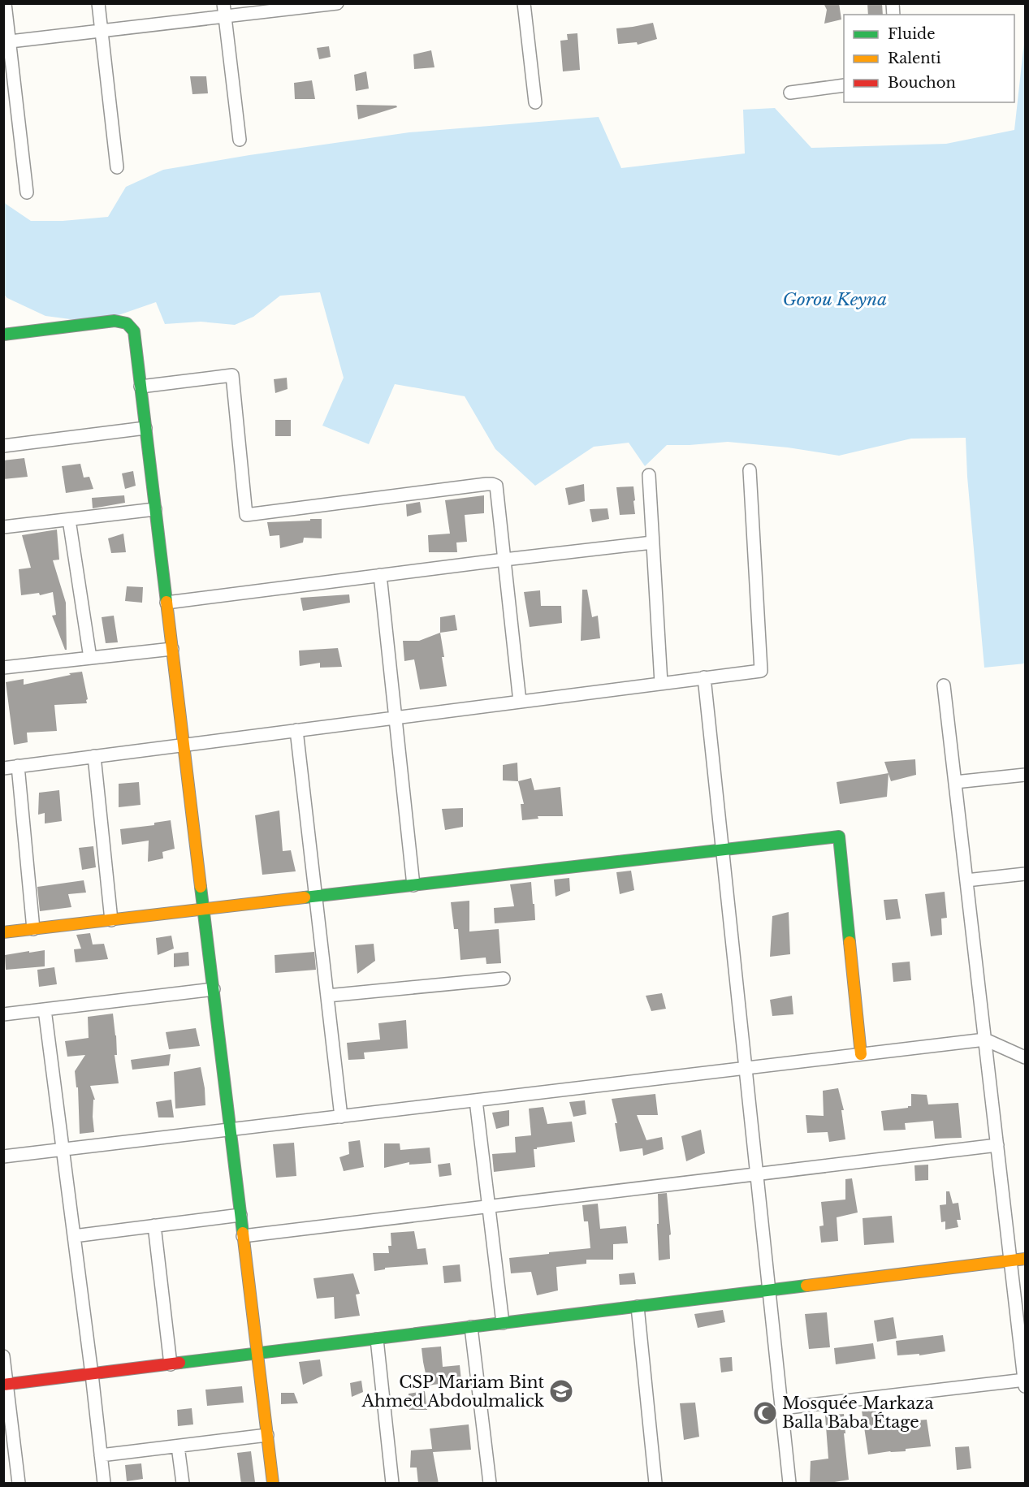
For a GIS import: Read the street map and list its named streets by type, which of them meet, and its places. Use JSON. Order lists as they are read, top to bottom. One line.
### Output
{"water":["Gorou Keyna"],"places":{"school or university":["CSP Mariam Bint Ahmed Abdoulmalick"],"mosque":["Mosquée Markaza Balla Baba Étage"]},"legend":["Fluide","Ralenti","Bouchon"]}
